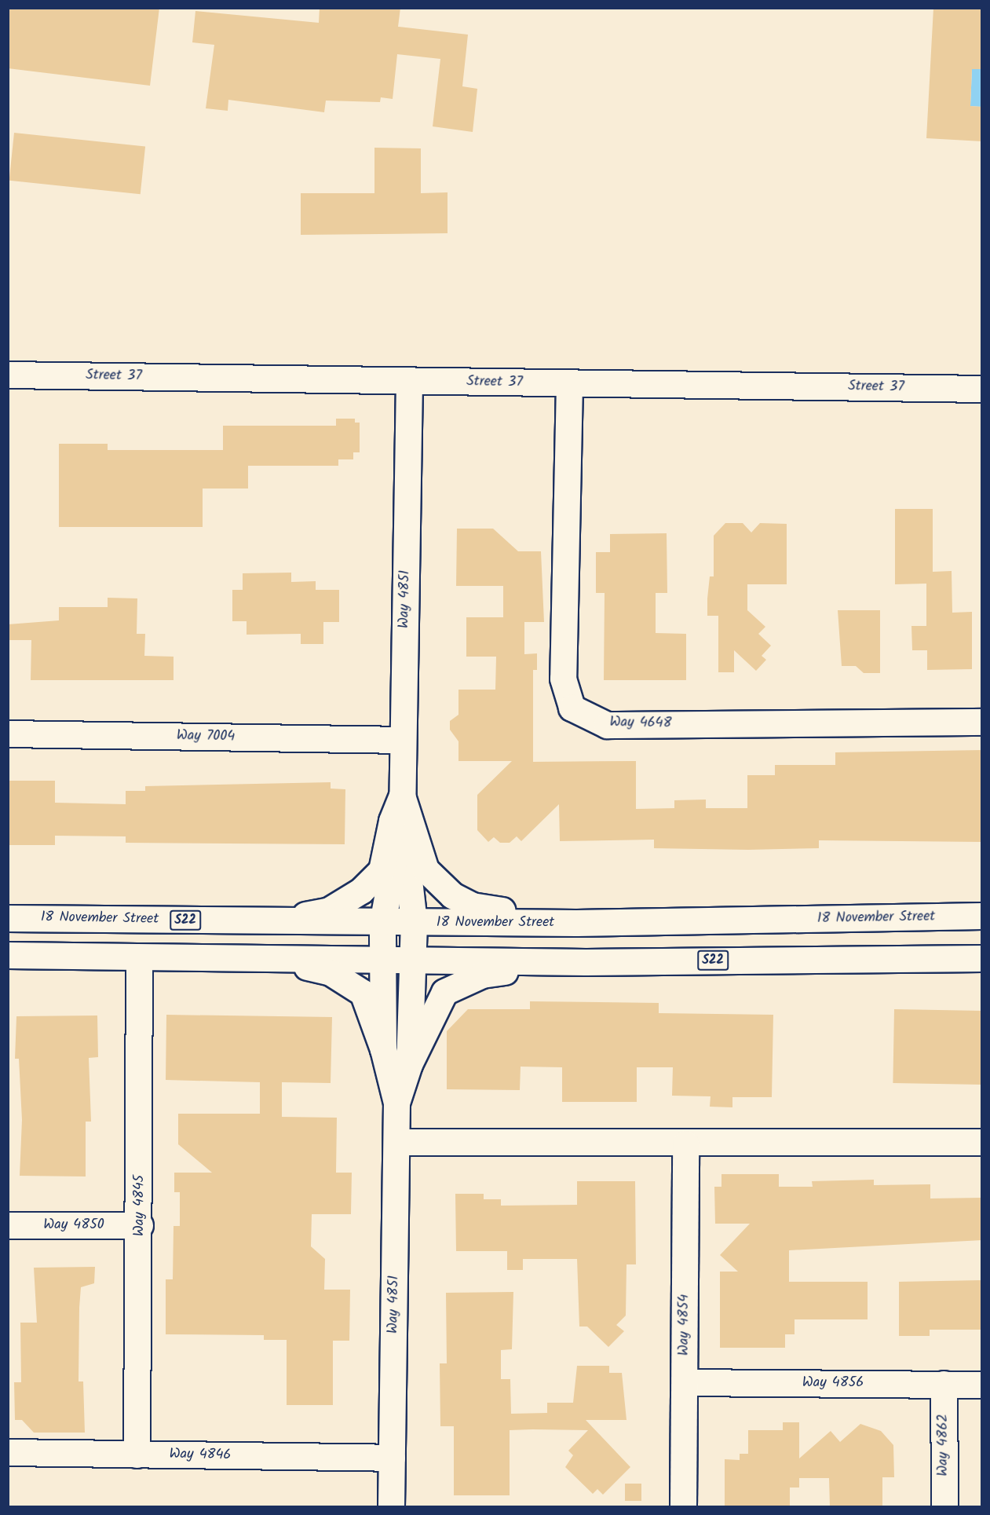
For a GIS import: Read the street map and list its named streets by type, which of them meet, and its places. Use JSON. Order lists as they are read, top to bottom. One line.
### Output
{"streets":{"street":["Street 37","Way 4851","Way 4648","Way 7004","18 November Street","S22","Way 4845","Way 4850","Way 4854","Way 4856","Way 4862","Way 4846"]},"crossings":[["Street 37","Way 4851"],["Street 37","Way 4648"],["Way 4851","Way 7004"],["Way 4851","18 November Street"],["Way 4851","S22"],["Way 4851","Way 4846"],["S22","Way 4845"],["Way 4845","Way 4850"],["Way 4845","Way 4846"],["Way 4854","Way 4856"],["Way 4856","Way 4862"]]}
